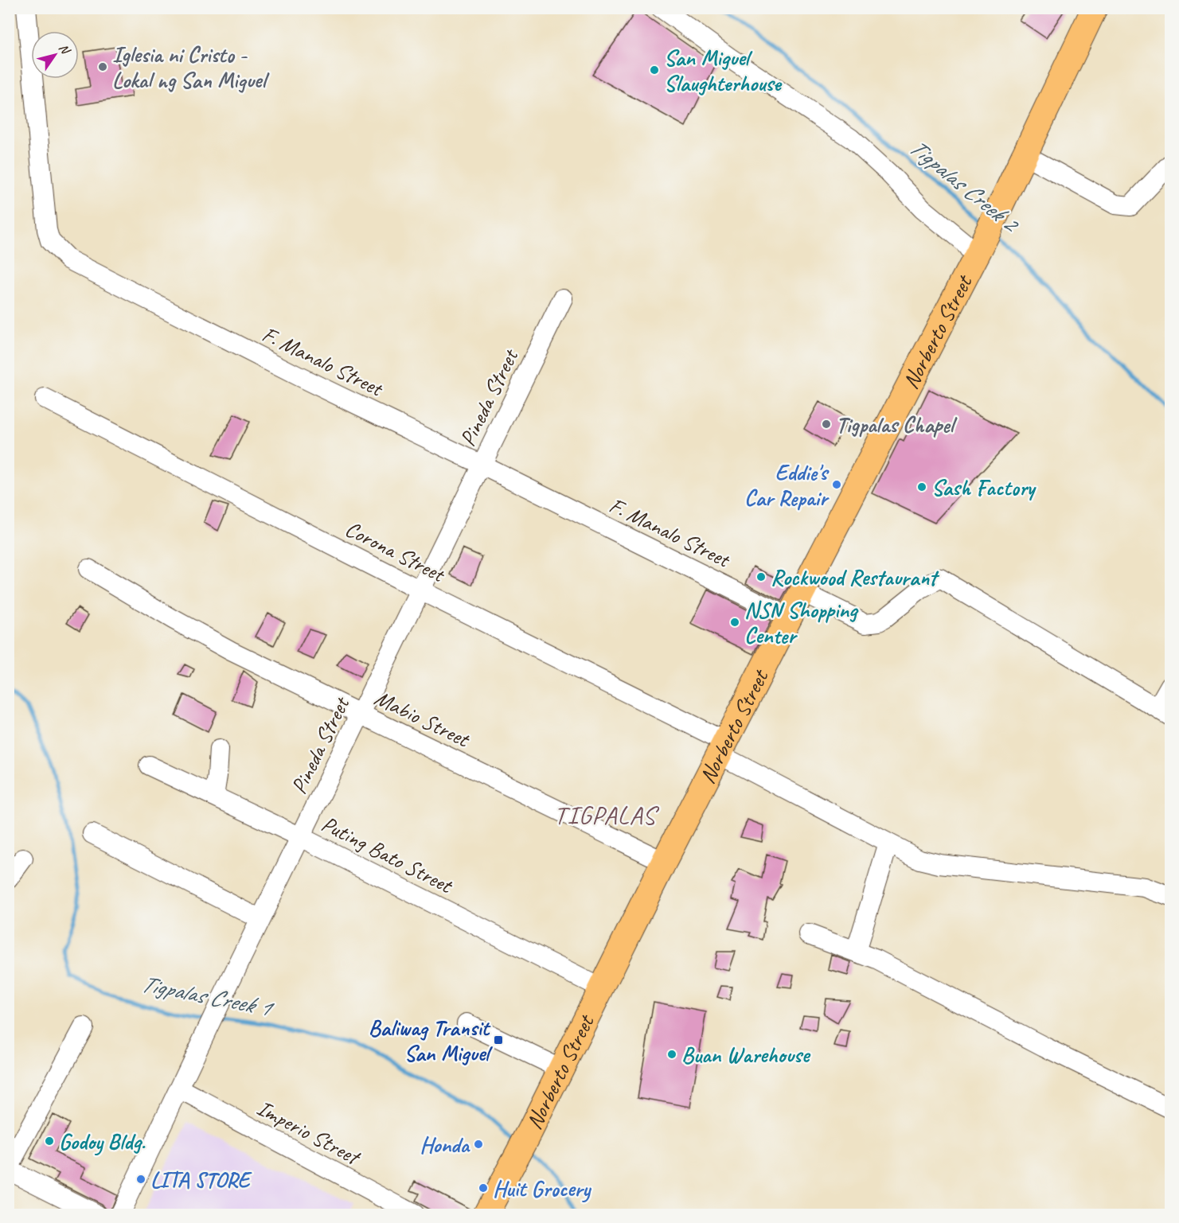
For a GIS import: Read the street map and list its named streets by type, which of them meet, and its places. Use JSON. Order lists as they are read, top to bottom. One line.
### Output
{"streets":{"main road":["Norberto Street"],"street":["F. Manalo Street","Pineda Street","Corona Street","Mabio Street","Puting Bato Street","Imperio Street"]},"crossings":[["Norberto Street","F. Manalo Street"],["Norberto Street","Corona Street"],["Norberto Street","Mabio Street"],["Norberto Street","Puting Bato Street"],["F. Manalo Street","Pineda Street"],["Pineda Street","Corona Street"],["Pineda Street","Mabio Street"],["Pineda Street","Puting Bato Street"],["Pineda Street","Imperio Street"]],"districts":["TIGPALAS"],"water":["Tigpalas Creek 2","Tigpalas Creek 1"],"places":{"other":["Iglesia ni Cristo - Lokal ng San Miguel","San Miguel Slaughterhouse","Tigpalas Chapel","Eddie's Car Repair","Sash Factory","Rockwood Restaurant","NSN Shopping Center","Buan Warehouse","Godoy Bldg.","Honda","LITA STORE","Huit Grocery"],"transit":["Baliwag Transit San Miguel"]},"north":"top right"}
